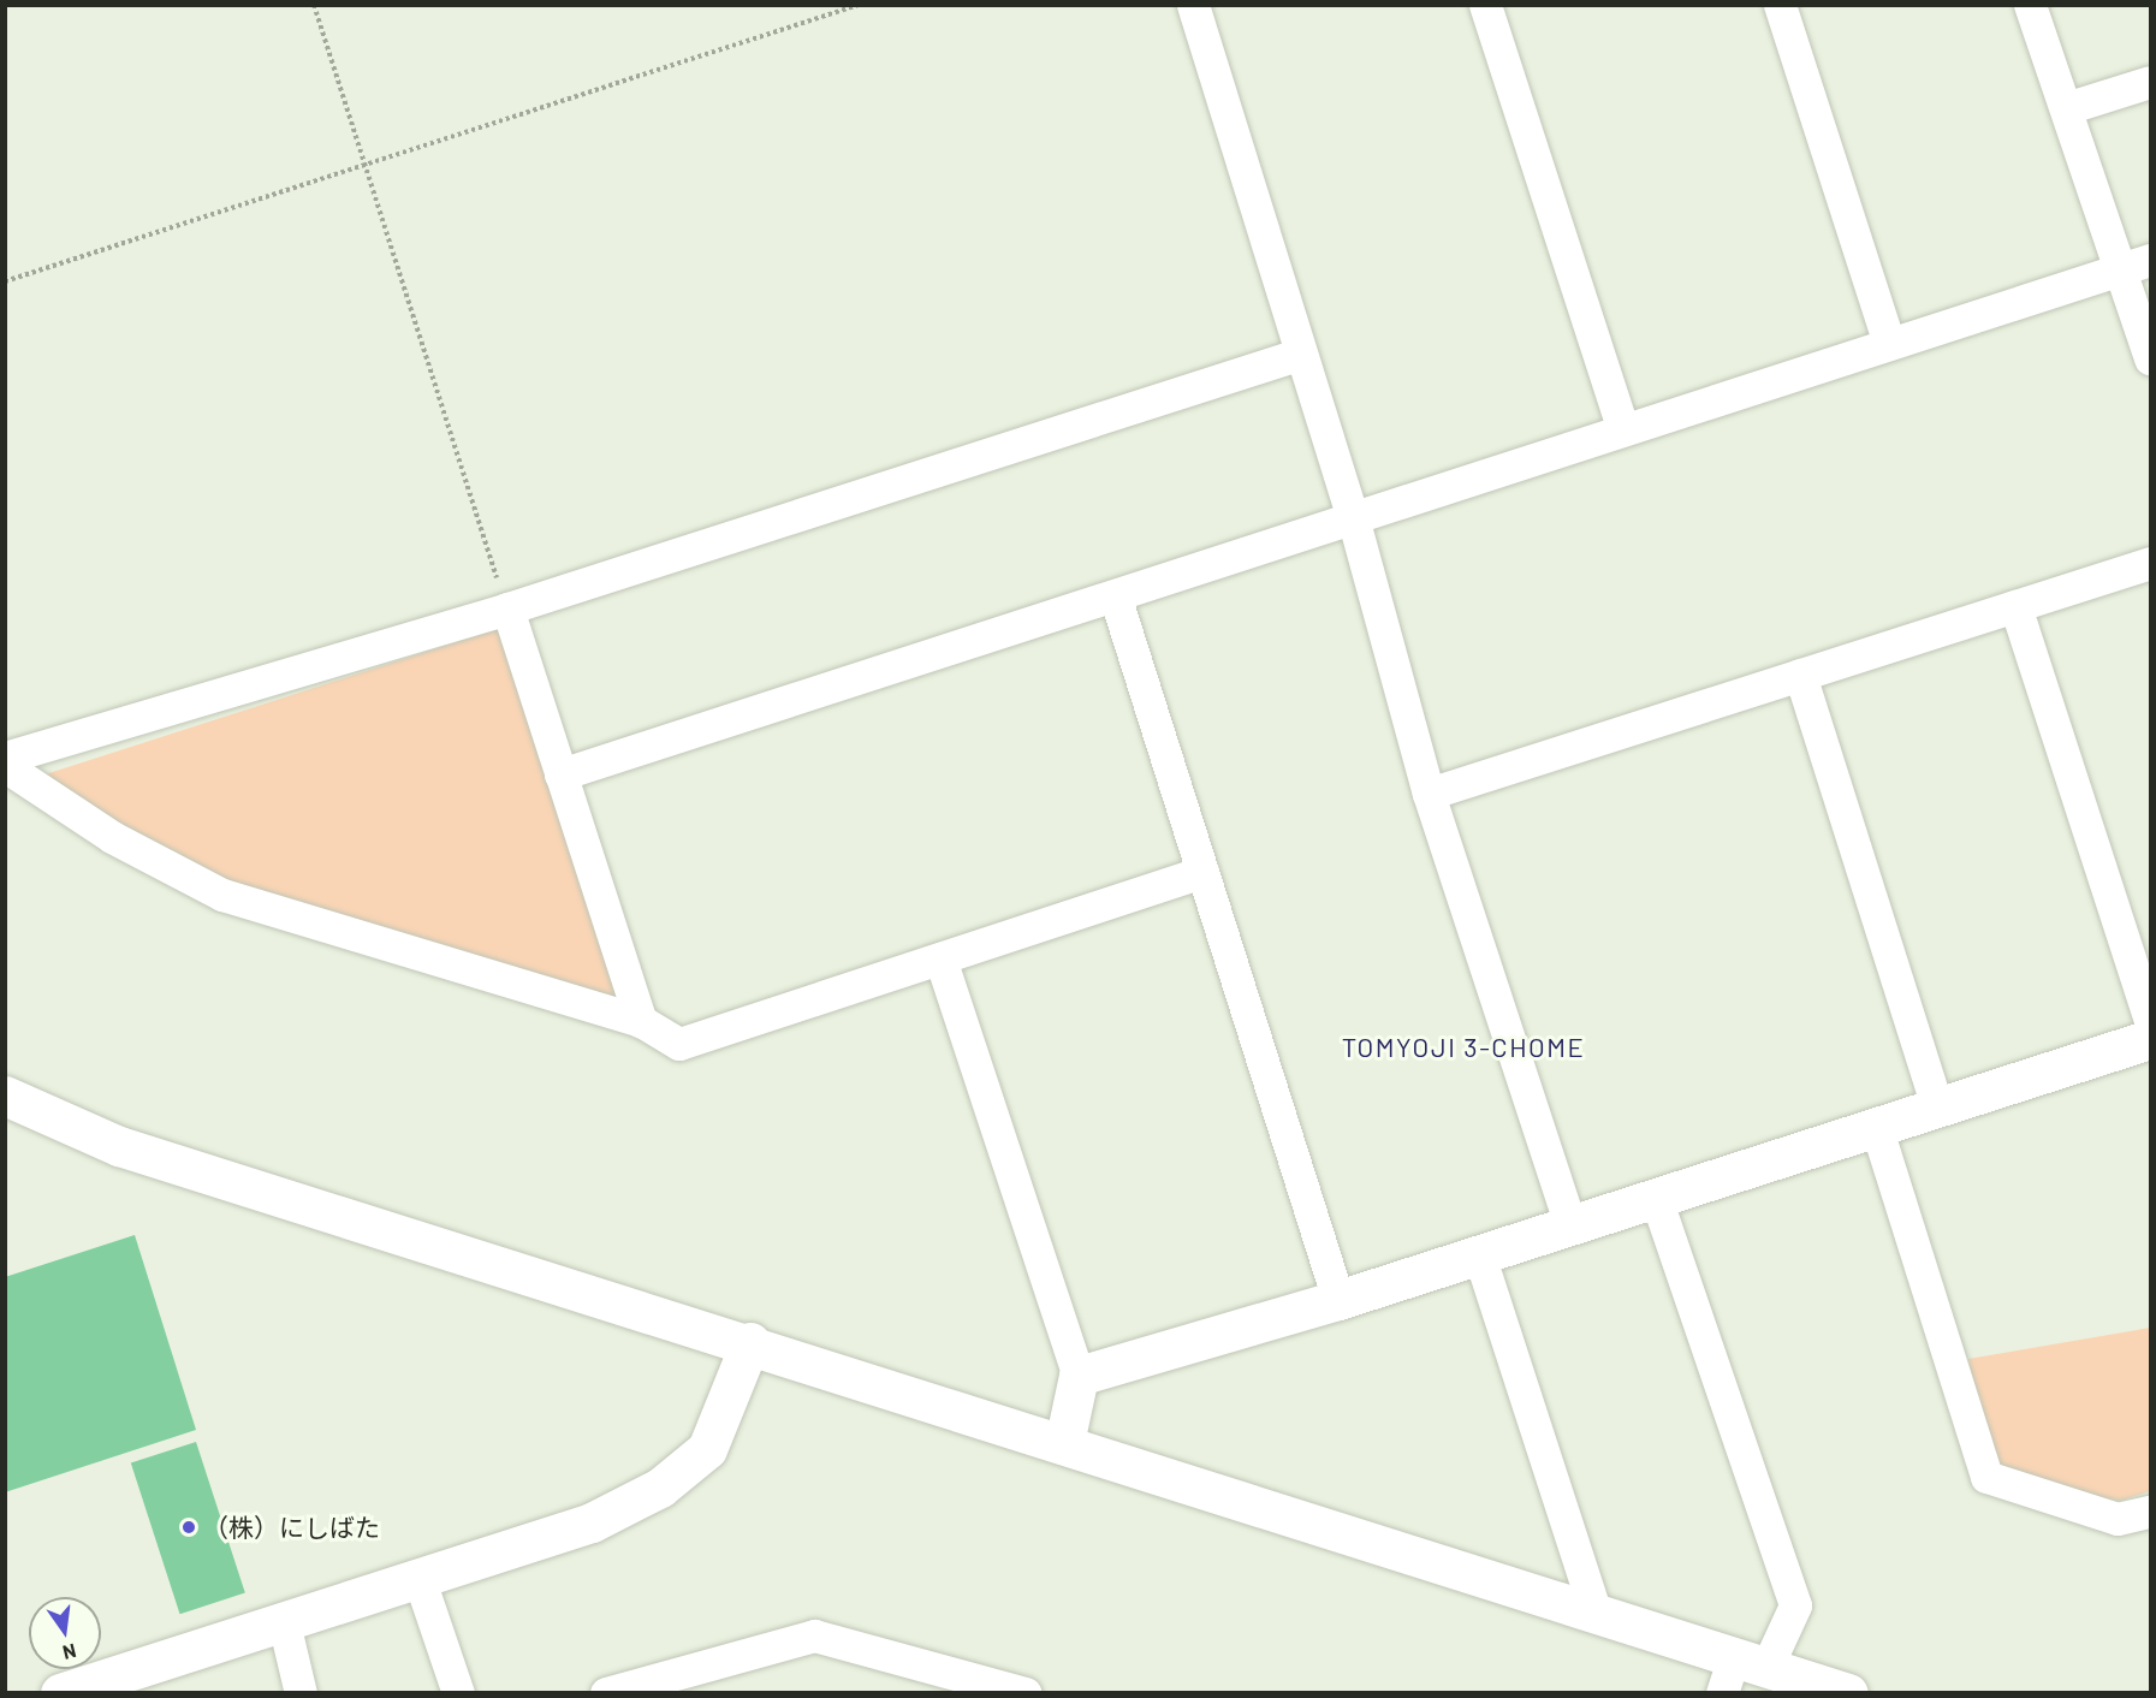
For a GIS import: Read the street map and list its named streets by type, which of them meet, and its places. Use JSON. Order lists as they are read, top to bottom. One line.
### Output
{"districts":["TOMYOJI 3-CHOME"],"places":["（株）にしばた"],"north":"bottom"}
